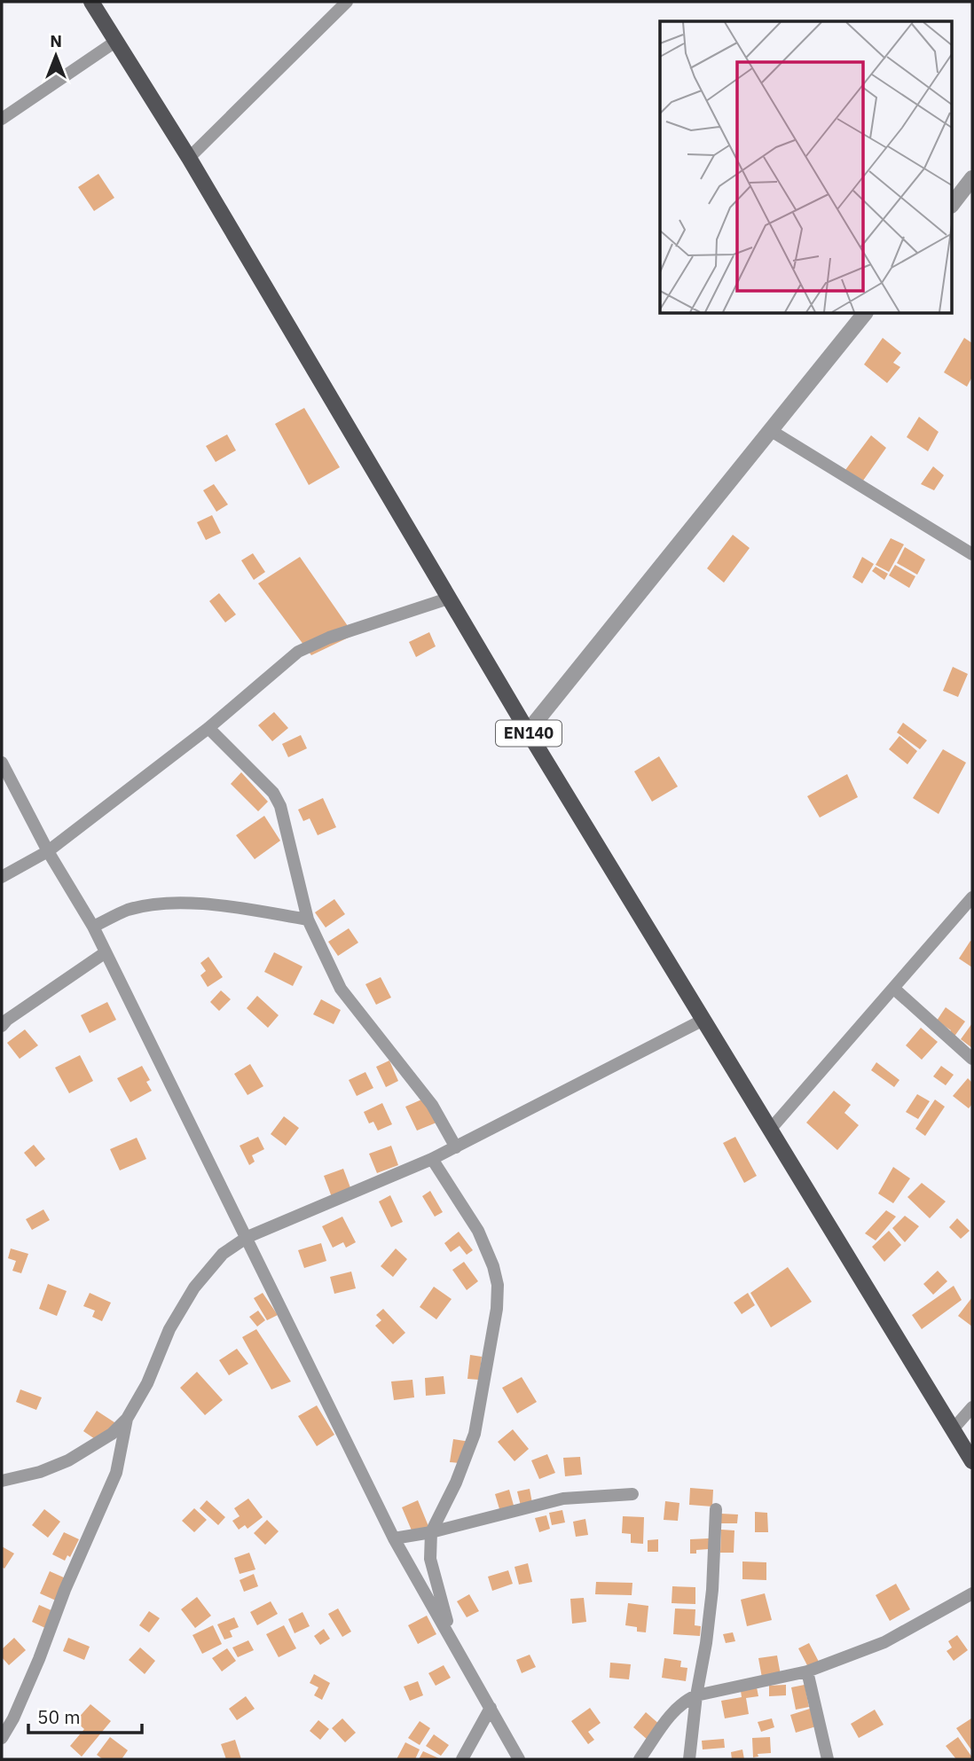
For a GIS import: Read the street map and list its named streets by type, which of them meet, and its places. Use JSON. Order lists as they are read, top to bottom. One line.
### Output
{"streets":{"main road":["EN140"]},"scale_bar":"50 m","north":"top"}
